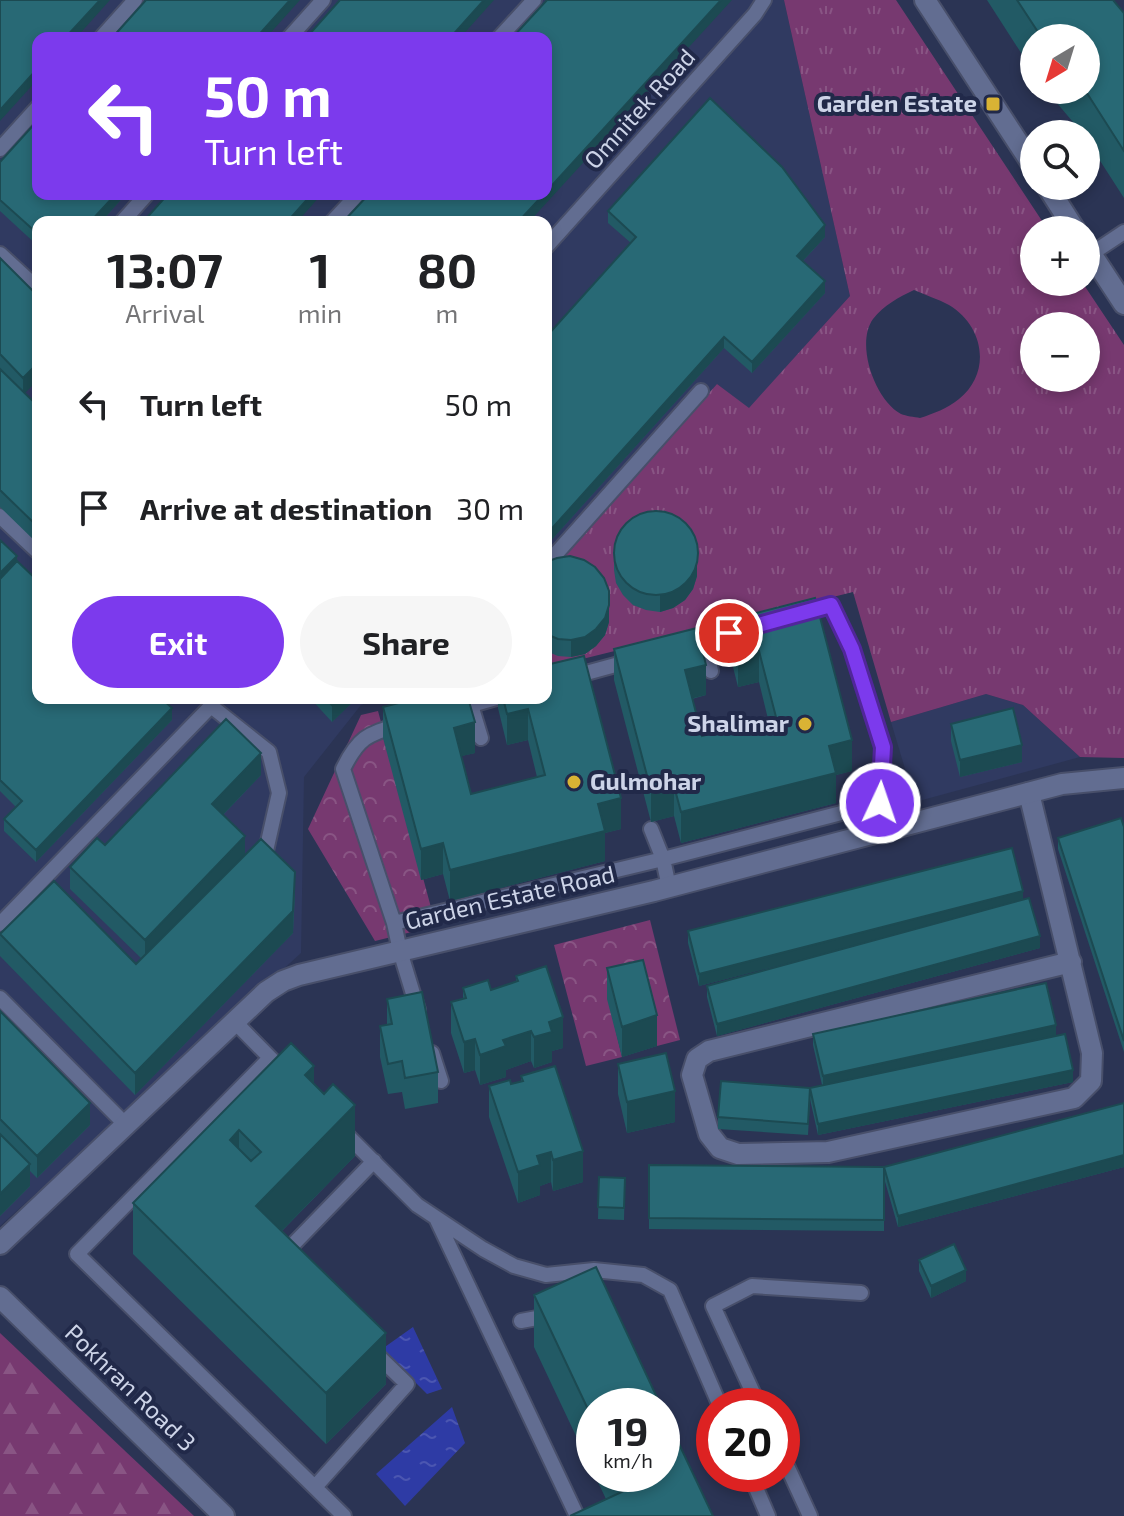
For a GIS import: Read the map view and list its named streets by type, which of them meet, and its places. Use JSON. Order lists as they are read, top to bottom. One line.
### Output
{"streets":{"street":["Garden Estate Road","Pokhran Road 3"],"lane":["Omnitek Road"]},"places":{"transit":["Garden Estate"],"other":["Shalimar","Gulmohar"]},"north":"bottom left","page":{"map_buttons":["+","−"],"turn":["50 m","Turn left"],"eta":["13:07","Arrival","1","min","80","m"],"list":[{"name":"Turn left","value":"50 m"},{"name":"Arrive at destination","value":"30 m"}],"buttons":["Exit","Share"],"speed":"19 km/h","limit":"20"}}
